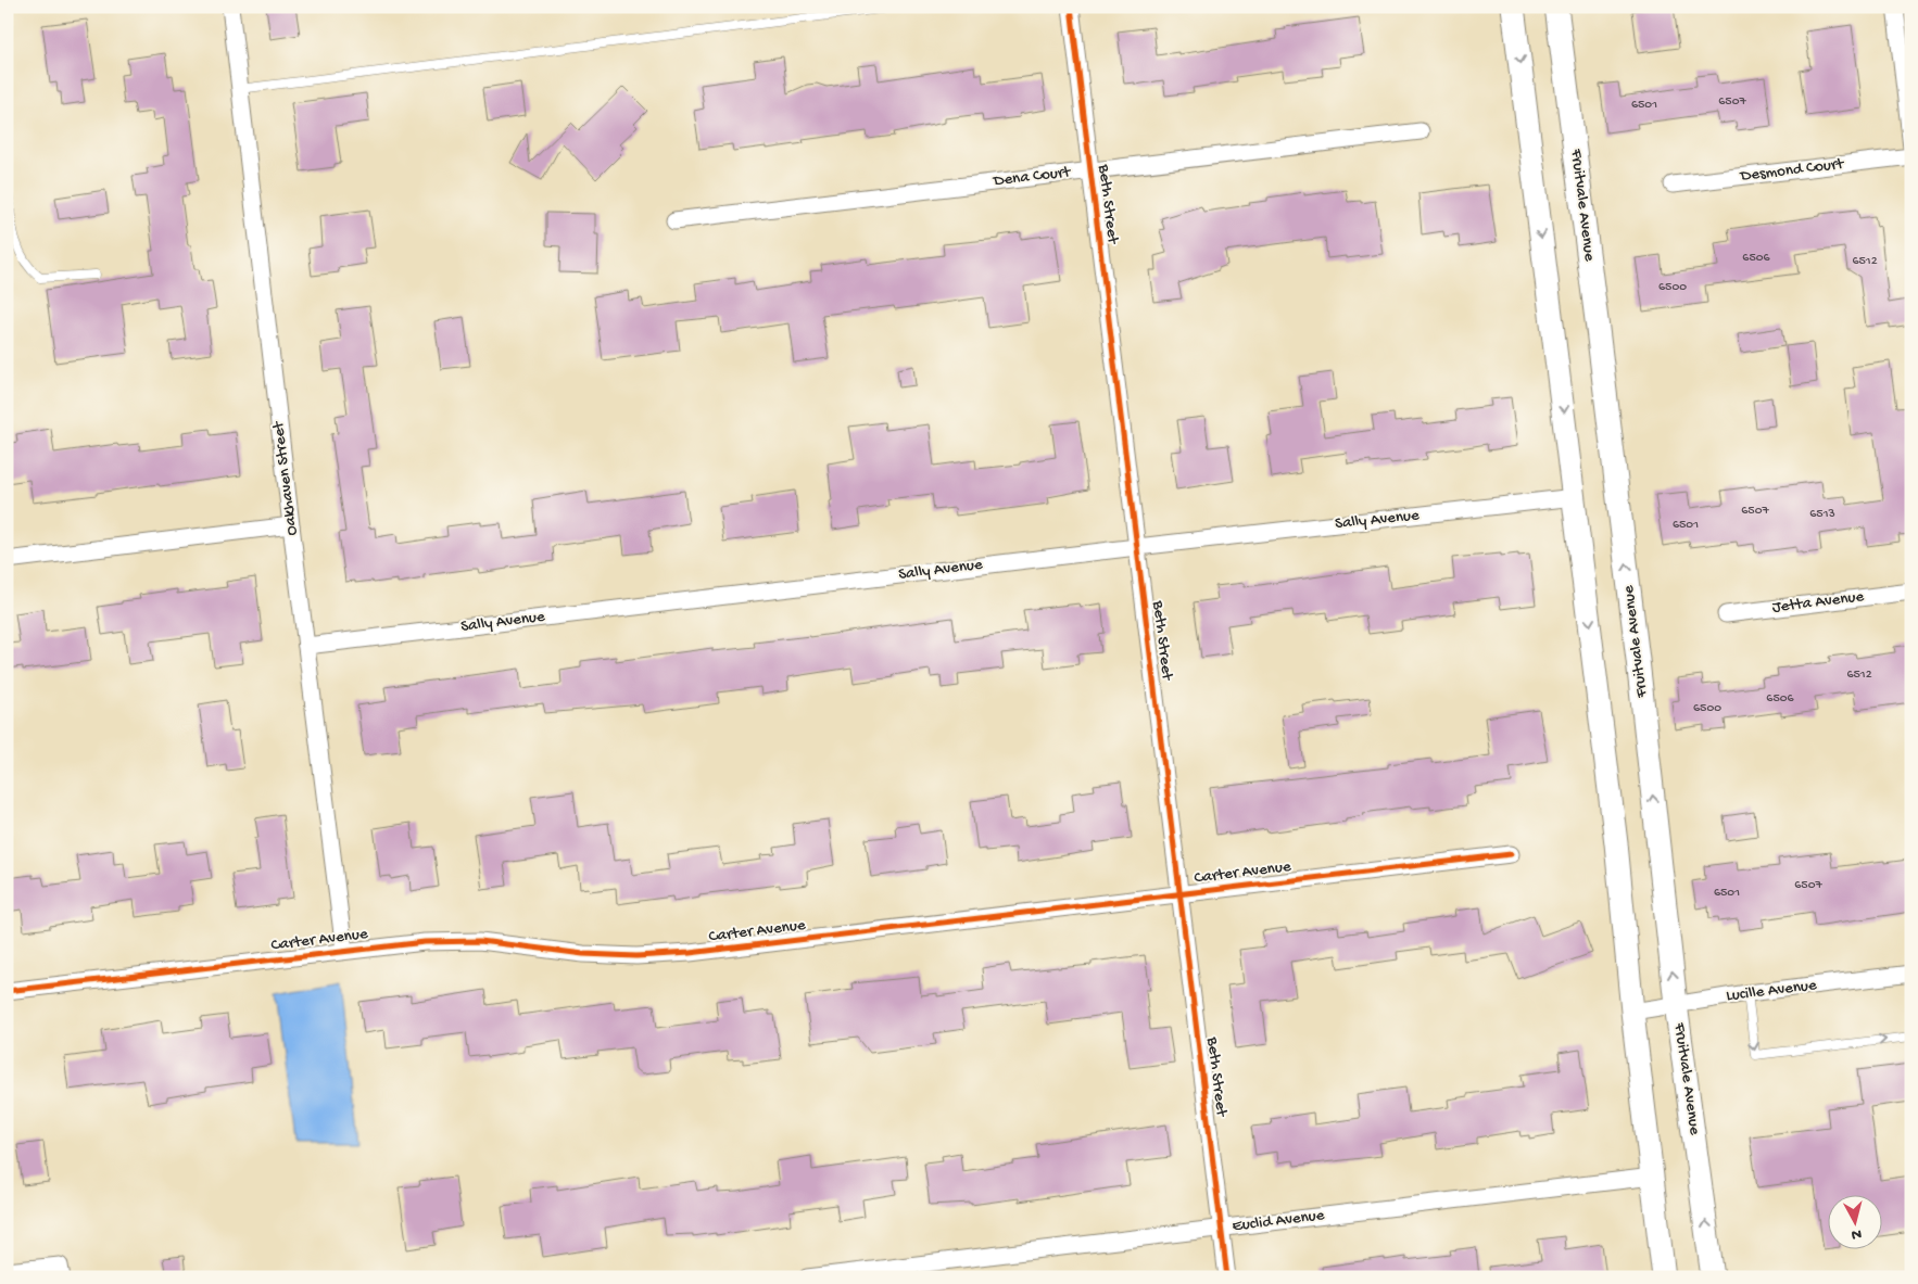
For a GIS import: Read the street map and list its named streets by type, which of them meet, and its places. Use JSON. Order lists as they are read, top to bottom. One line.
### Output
{"streets":{"main road":["Fruitvale Avenue"],"street":["Desmond Court","Dena Court","Beth Street","Oakhaven Street","Sally Avenue","Jetta Avenue","Carter Avenue","Lucille Avenue","Euclid Avenue"]},"crossings":[["Dena Court","Beth Street"],["Beth Street","Sally Avenue"],["Beth Street","Carter Avenue"],["Beth Street","Euclid Avenue"],["Fruitvale Avenue","Lucille Avenue"],["Oakhaven Street","Sally Avenue"],["Oakhaven Street","Carter Avenue"]],"house_numbers":["6507","6501","6506","6512","6500","6507","6513","6501","6512","6506","6500","6507","6501"],"north":"bottom"}
